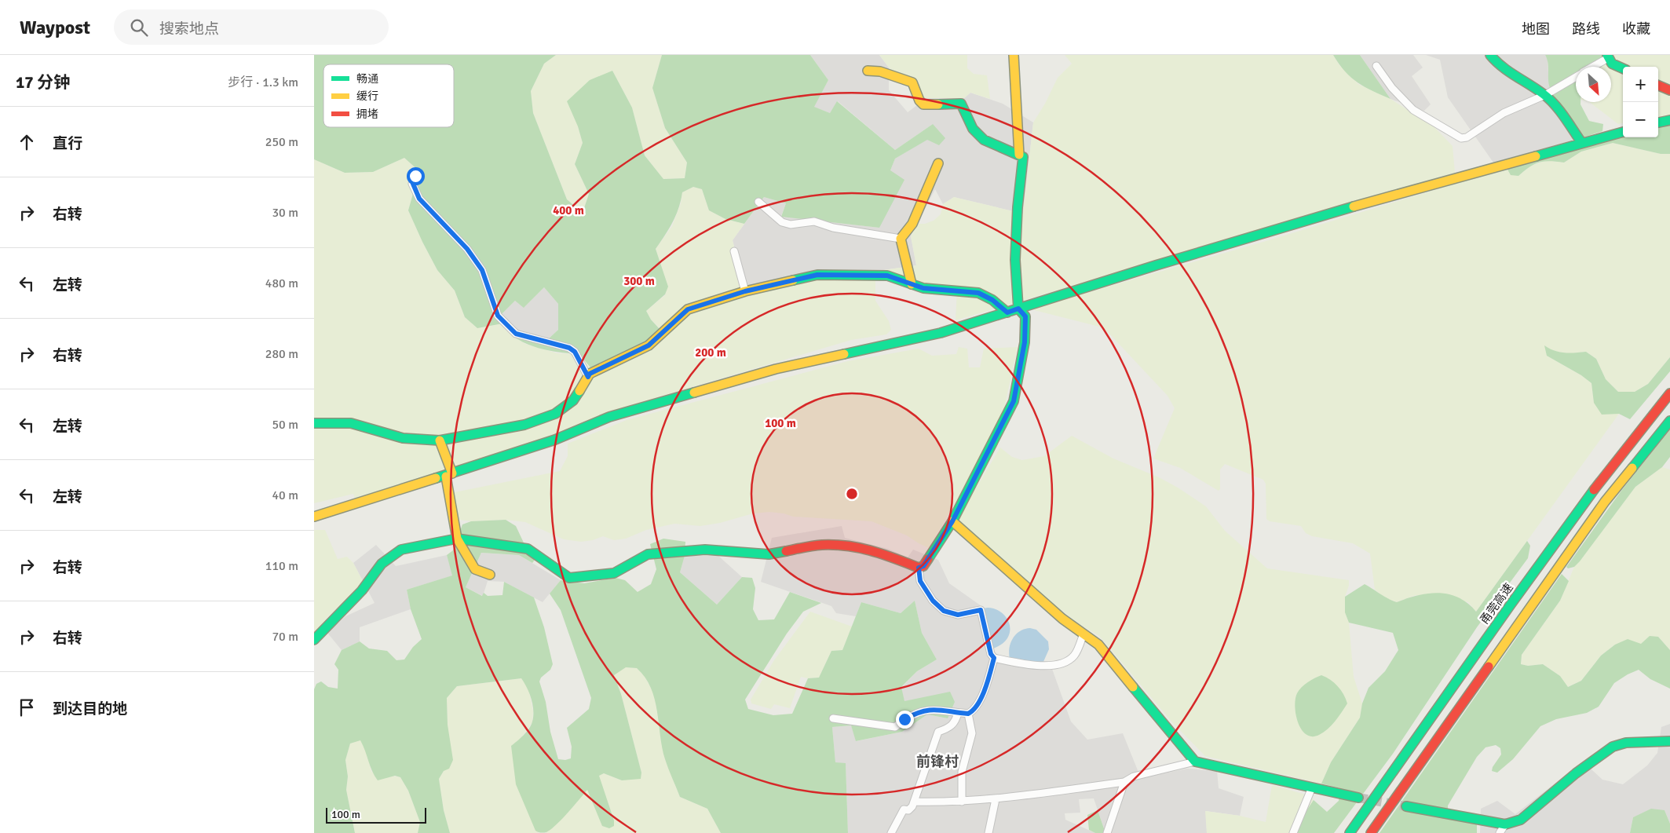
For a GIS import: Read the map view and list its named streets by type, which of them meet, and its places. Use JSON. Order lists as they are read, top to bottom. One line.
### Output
{"streets":{"main road":["甬莞高速"]},"districts":["前锋村"],"legend":["畅通","缓行","拥堵"],"scale_bar":"100 m","north":"bottom right","page":{"header":"Waypost","search":"搜索地点","nav":["地图","路线","收藏"],"heading":["17 分钟","步行 · 1.3 km"],"map_buttons":["+","−"],"list":[["直行","250 m"],["右转","30 m"],["左转","480 m"],["右转","280 m"],["左转","50 m"],["左转","40 m"],["右转","110 m"],["右转","70 m"],"到达目的地"],"scale":"100 m"},"rings":["400 m","300 m","200 m","100 m"]}
